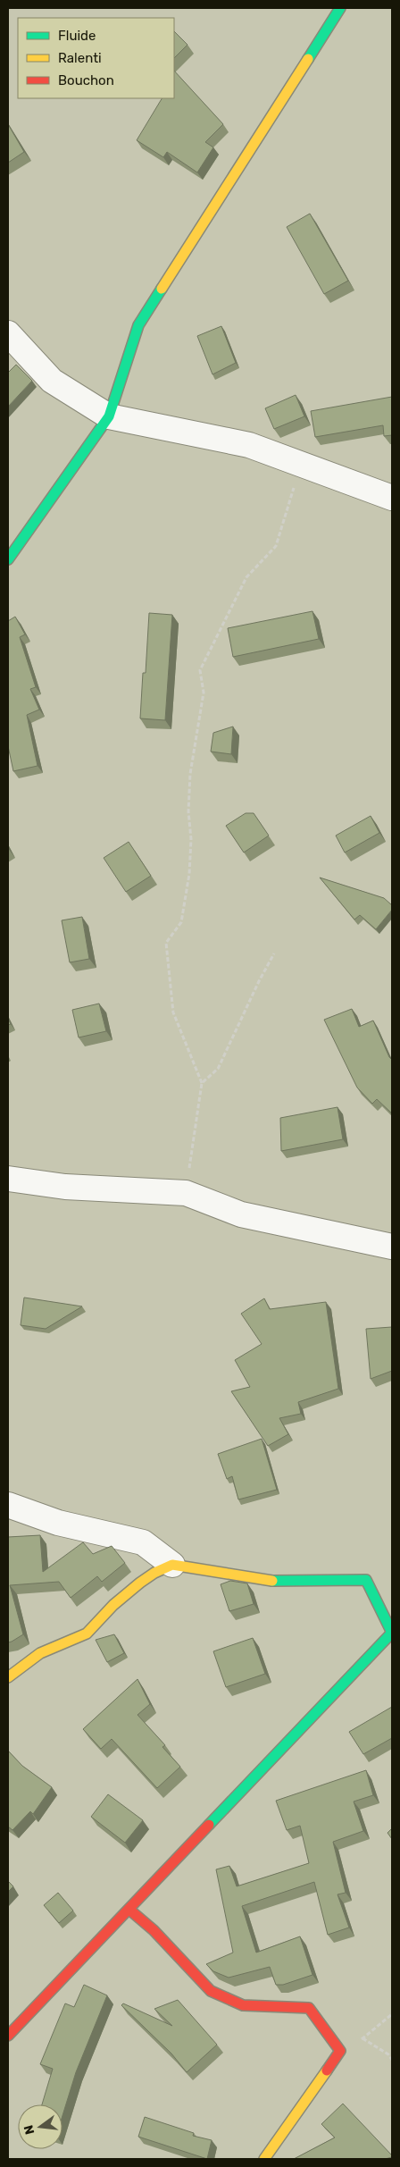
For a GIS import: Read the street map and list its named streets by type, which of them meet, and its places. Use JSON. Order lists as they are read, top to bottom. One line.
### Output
{"legend":["Fluide","Ralenti","Bouchon"],"north":"left"}
